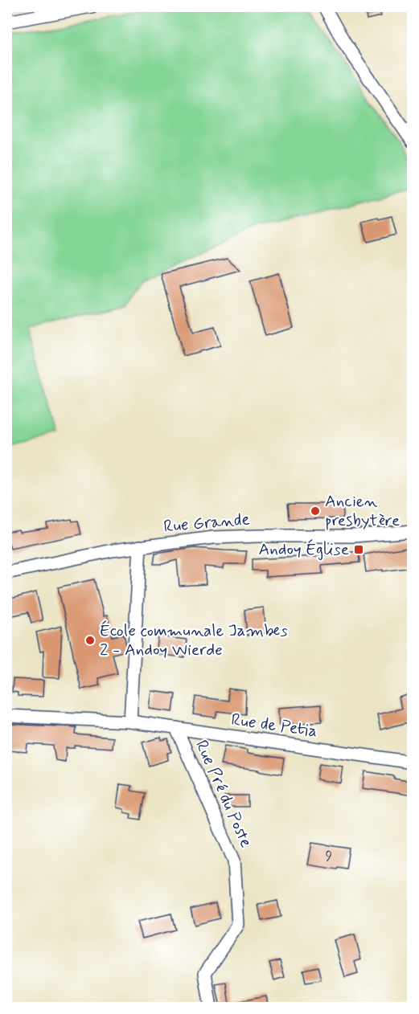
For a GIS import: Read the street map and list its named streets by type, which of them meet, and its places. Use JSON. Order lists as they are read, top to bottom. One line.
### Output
{"streets":{"street":["Rue Grande","Rue de Petia","Rue Pré du Poste"]},"crossings":[["Rue de Petia","Rue Pré du Poste"]],"places":{"other":["Ancien presbytère","École communale Jambes 2 - Andoy Wierde"],"transit":["Andoy Église"]},"house_numbers":["9"]}
